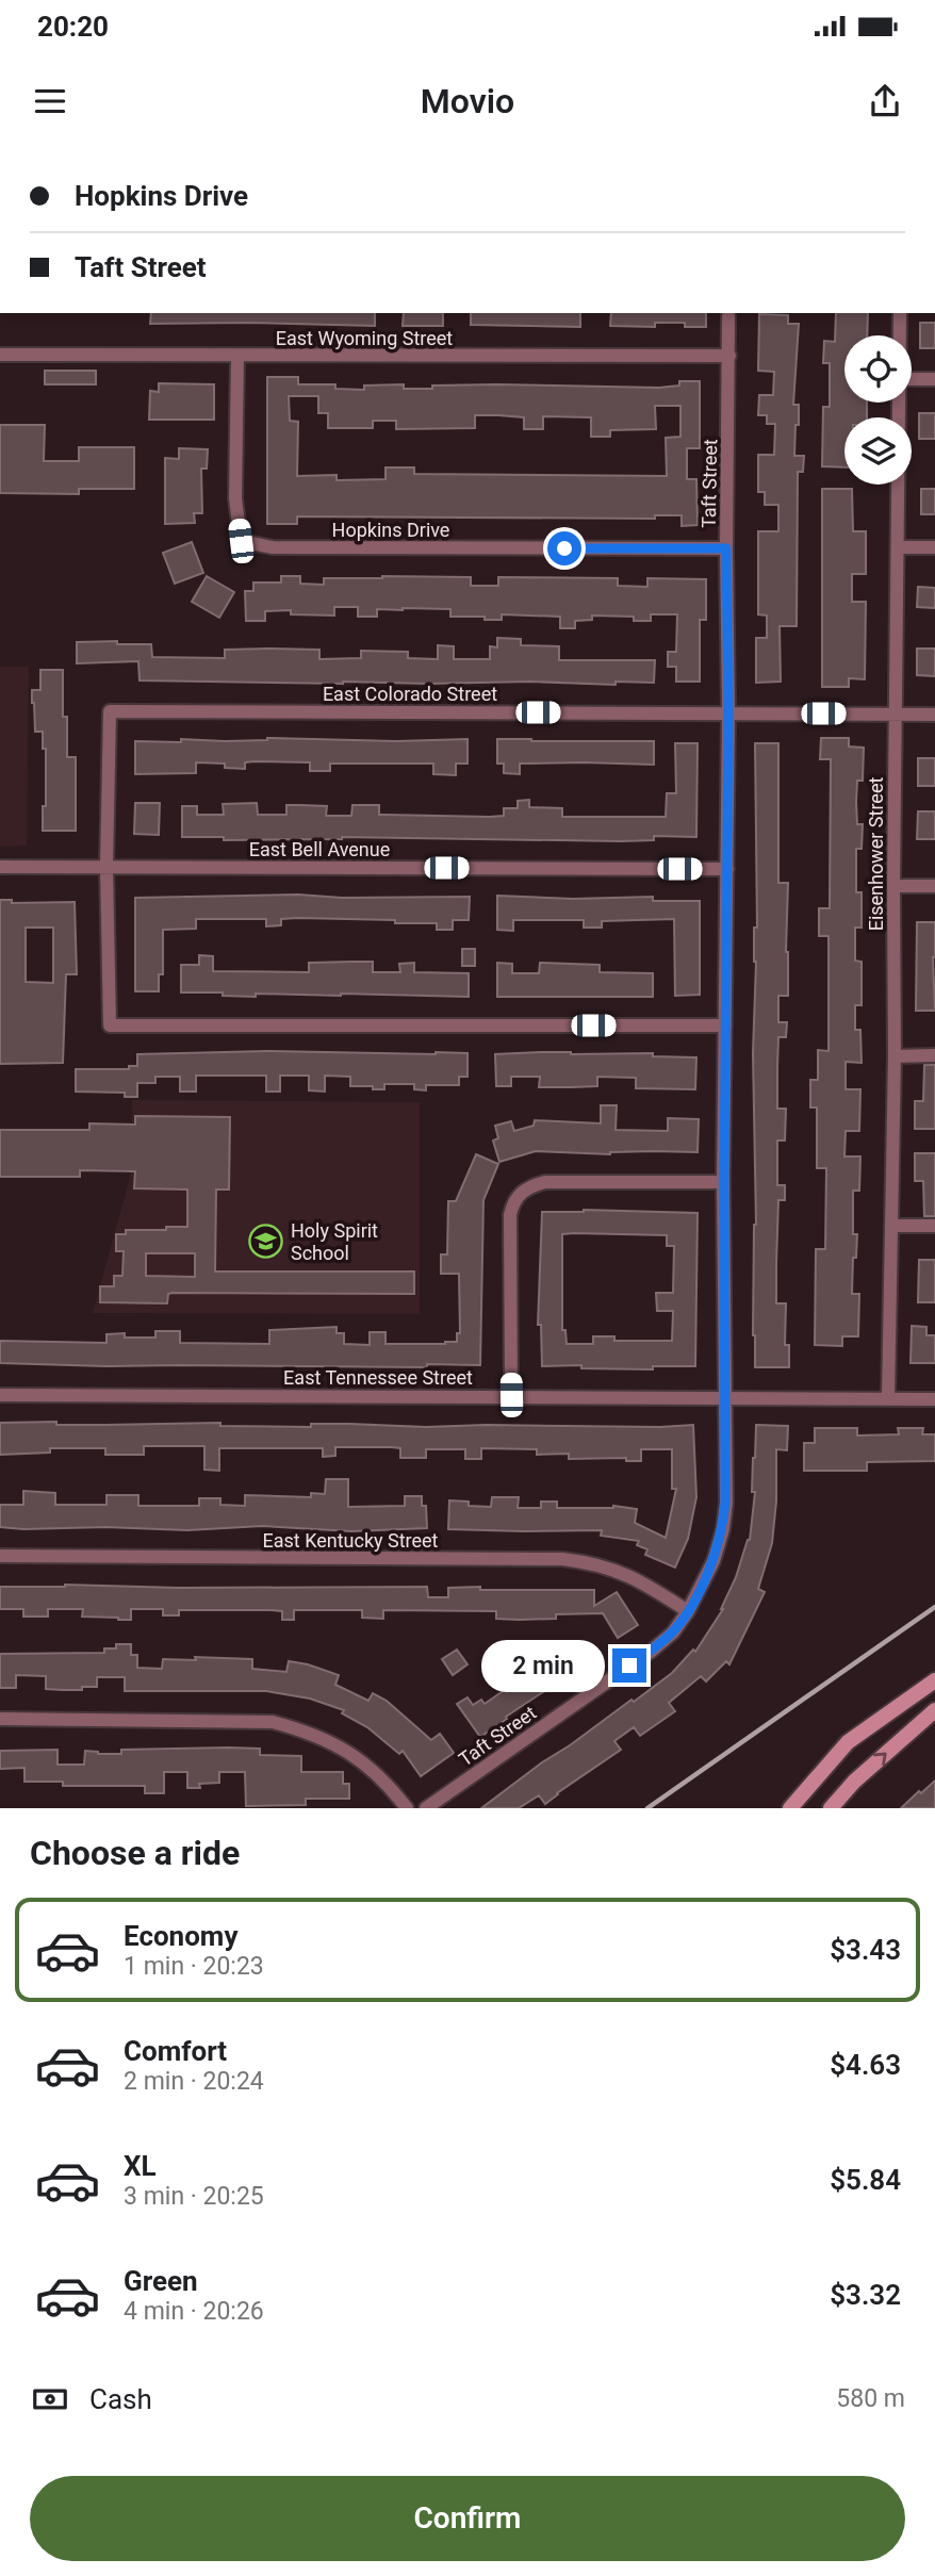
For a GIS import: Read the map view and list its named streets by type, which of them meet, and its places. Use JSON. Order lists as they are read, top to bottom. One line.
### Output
{"streets":{"street":["East Wyoming Street","Taft Street","Hopkins Drive","East Colorado Street","East Bell Avenue","Eisenhower Street","East Tennessee Street","East Kentucky Street"]},"crossings":[["East Wyoming Street","Taft Street"],["East Wyoming Street","Hopkins Drive"],["Taft Street","Hopkins Drive"],["Taft Street","East Colorado Street"],["Taft Street","East Bell Avenue"],["Taft Street","East Tennessee Street"],["Taft Street","East Kentucky Street"],["East Colorado Street","East Bell Avenue"],["East Colorado Street","Eisenhower Street"],["Eisenhower Street","East Tennessee Street"]],"places":{"school or university":["Holy Spirit School"]},"page":{"status":"20:20","header":"Movio","banner":["Hopkins Drive","Taft Street"],"bubble":"2 min","heading":"Choose a ride","list":[{"name":"Economy","note":"1 min · 20:23","value":"$3.43"},{"name":"Comfort","note":"2 min · 20:24","value":"$4.63"},{"name":"XL","note":"3 min · 20:25","value":"$5.84"},{"name":"Green","note":"4 min · 20:26","value":"$3.32"}],"pay":["Cash","580 m"],"buttons":"Confirm"}}
